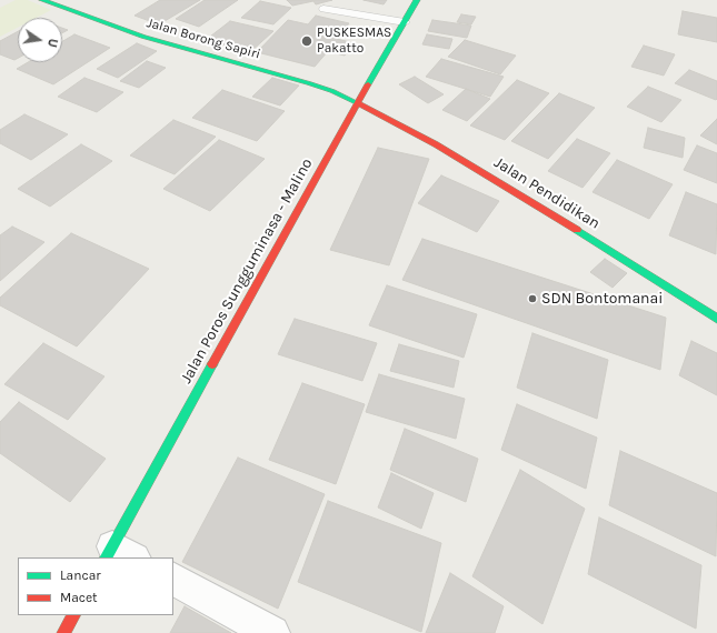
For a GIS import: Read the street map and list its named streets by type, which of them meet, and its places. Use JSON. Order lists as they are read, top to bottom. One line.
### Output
{"streets":{"street":["Jalan Borong Sapiri","Jalan Pendidikan","Jalan Poros Sungguminasa - Malino"]},"crossings":[["Jalan Borong Sapiri","Jalan Pendidikan"],["Jalan Borong Sapiri","Jalan Poros Sungguminasa - Malino"],["Jalan Pendidikan","Jalan Poros Sungguminasa - Malino"]],"places":["PUSKESMAS Pakatto","SDN Bontomanai"],"legend":["Lancar","Macet"],"north":"right"}
